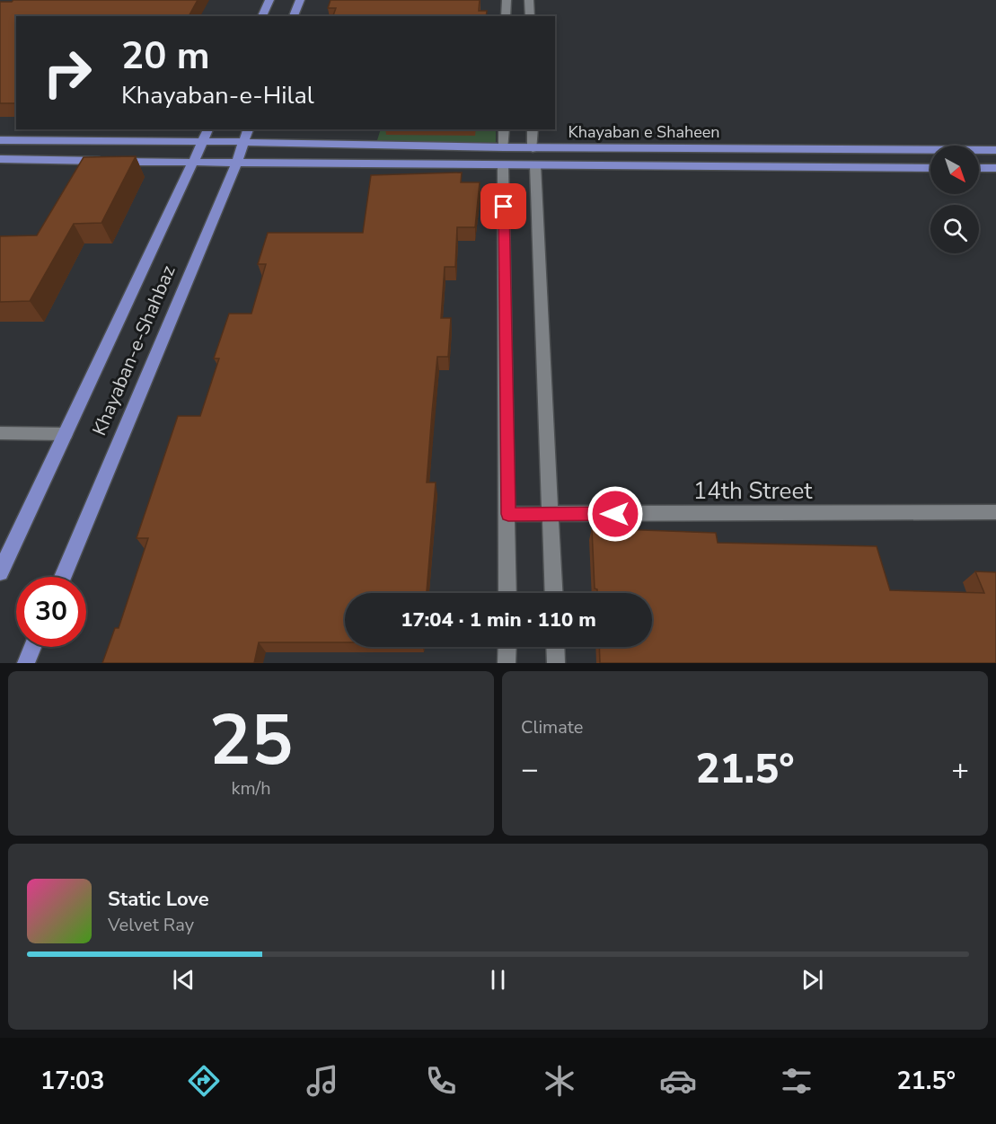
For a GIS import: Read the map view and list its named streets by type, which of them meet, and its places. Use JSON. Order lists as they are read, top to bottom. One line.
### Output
{"streets":{"main road":["Khayaban e Shaheen","Khayaban-e-Shahbaz"],"street":["14th Street"]},"crossings":[["Khayaban e Shaheen","Khayaban-e-Shahbaz"]],"north":"bottom right","page":{"turn":["20 m","Khayaban-e-Hilal"],"limit":"30","trip":"17:04 · 1 min · 110 m","tile":[["25","km/h"],"Climate"],"heat":["−","21.5°","+"],"song":["Static Love","Velvet Ray"],"tabs":["17:03","21.5°"]}}
